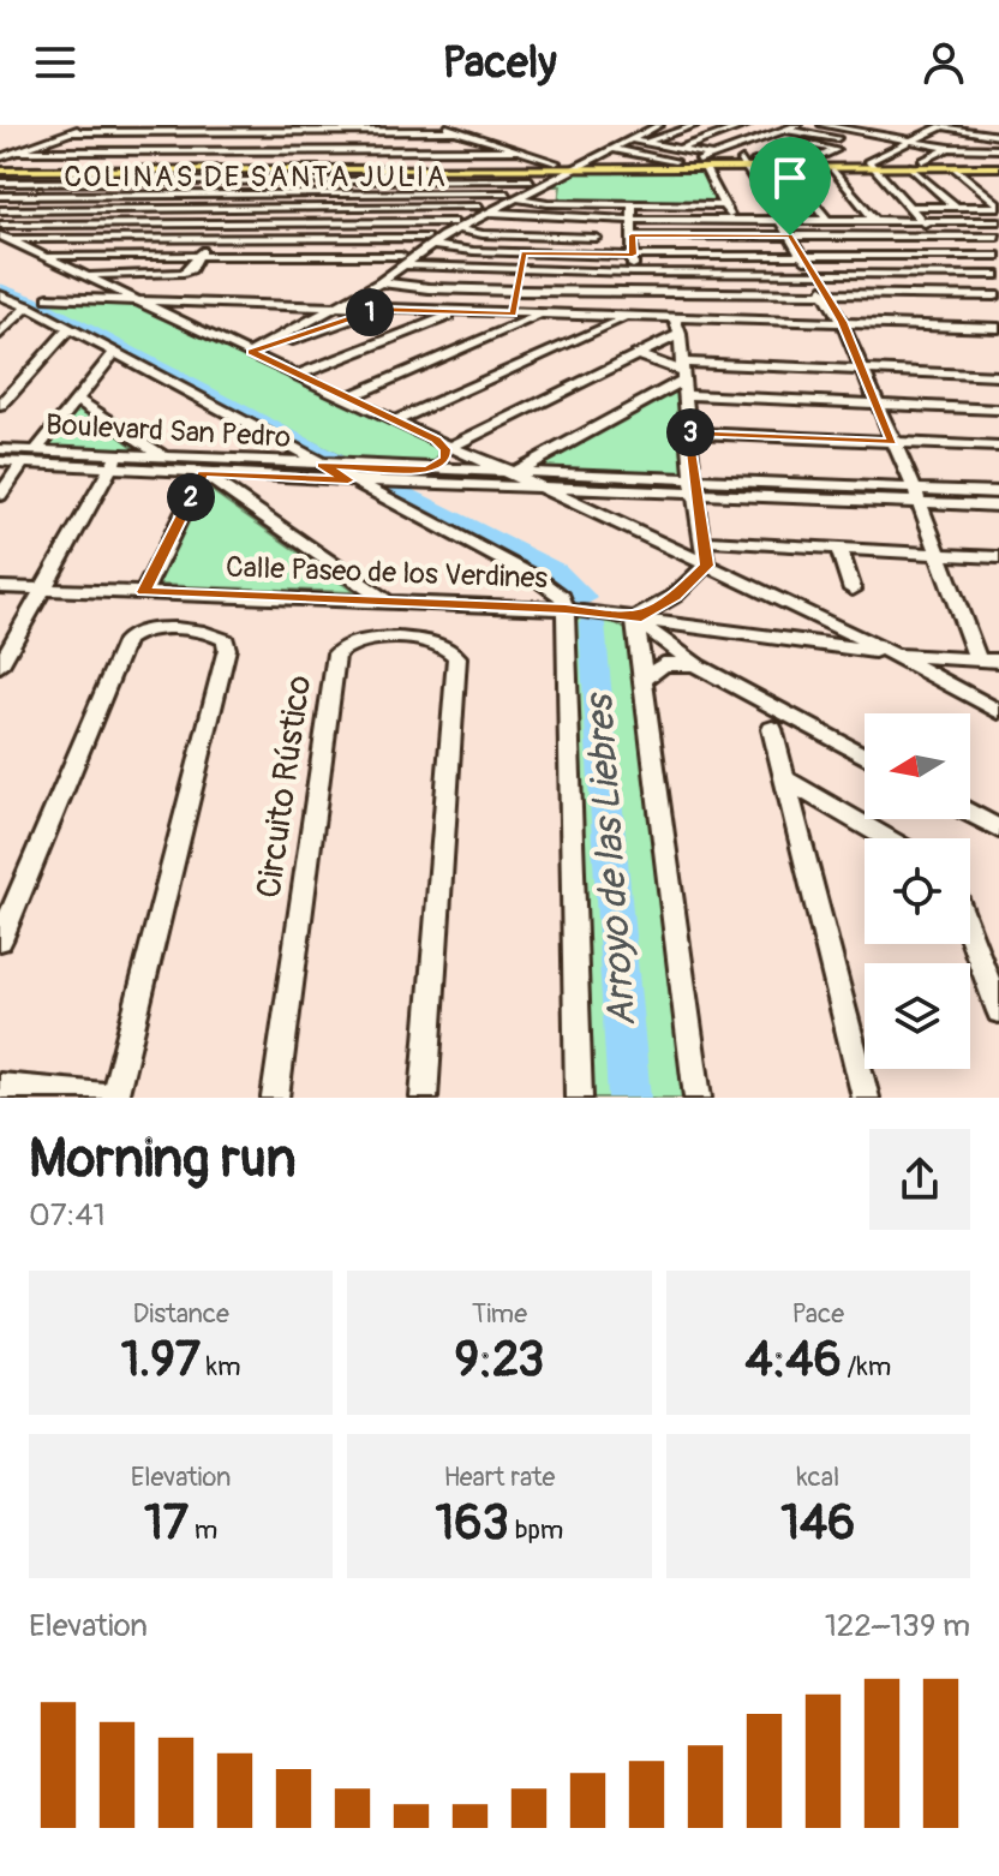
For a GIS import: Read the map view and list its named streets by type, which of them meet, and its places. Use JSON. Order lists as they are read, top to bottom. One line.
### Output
{"streets":{"street":["Boulevard San Pedro","Calle Paseo de los Verdines","Circuito Rústico"]},"districts":["COLINAS DE SANTA JULIA"],"water":["Arroyo de las Liebres"],"north":"left","page":{"header":"Pacely","pins":["1","3","2"],"heading":["Morning run","07:41"],"stats":[["Distance","1.97 km"],["Time","9:23"],["Pace","4:46 /km"],["Elevation","17 m"],["Heart rate","163 bpm"],["kcal","146"]],"chart":["Elevation","122–139 m"]}}
